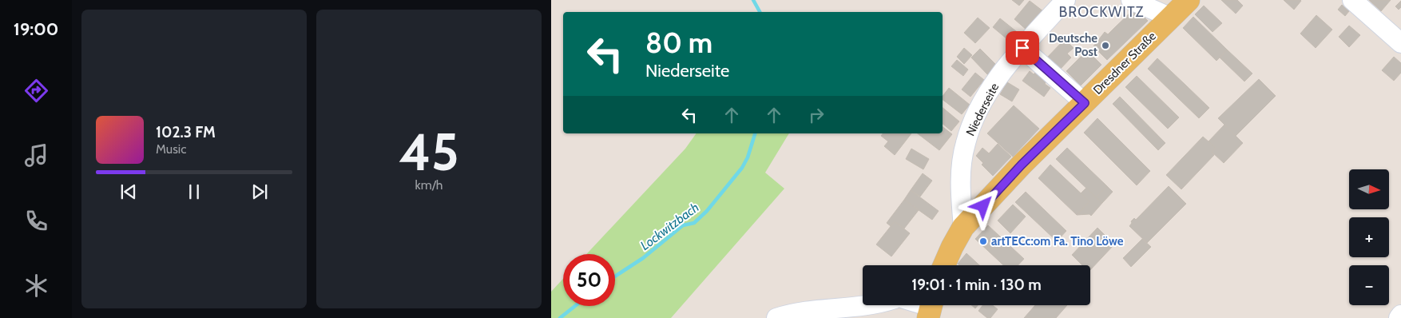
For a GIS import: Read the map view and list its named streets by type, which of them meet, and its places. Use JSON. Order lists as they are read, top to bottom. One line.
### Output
{"streets":{"main road":["Dresdner Straße"],"street":["Niederseite"]},"crossings":[["Dresdner Straße","Niederseite"]],"districts":["BROCKWITZ"],"water":["Lockwitzbach"],"places":["Deutsche Post","artTECc:om Fa. Tino Löwe"],"north":"right","page":{"tabs":"19:00","tile":["45","km/h"],"turn":["80 m","Niederseite"],"song":["102.3 FM","Music"],"map_buttons":["+","−"],"limit":"50","trip":"19:01 · 1 min · 130 m"}}
